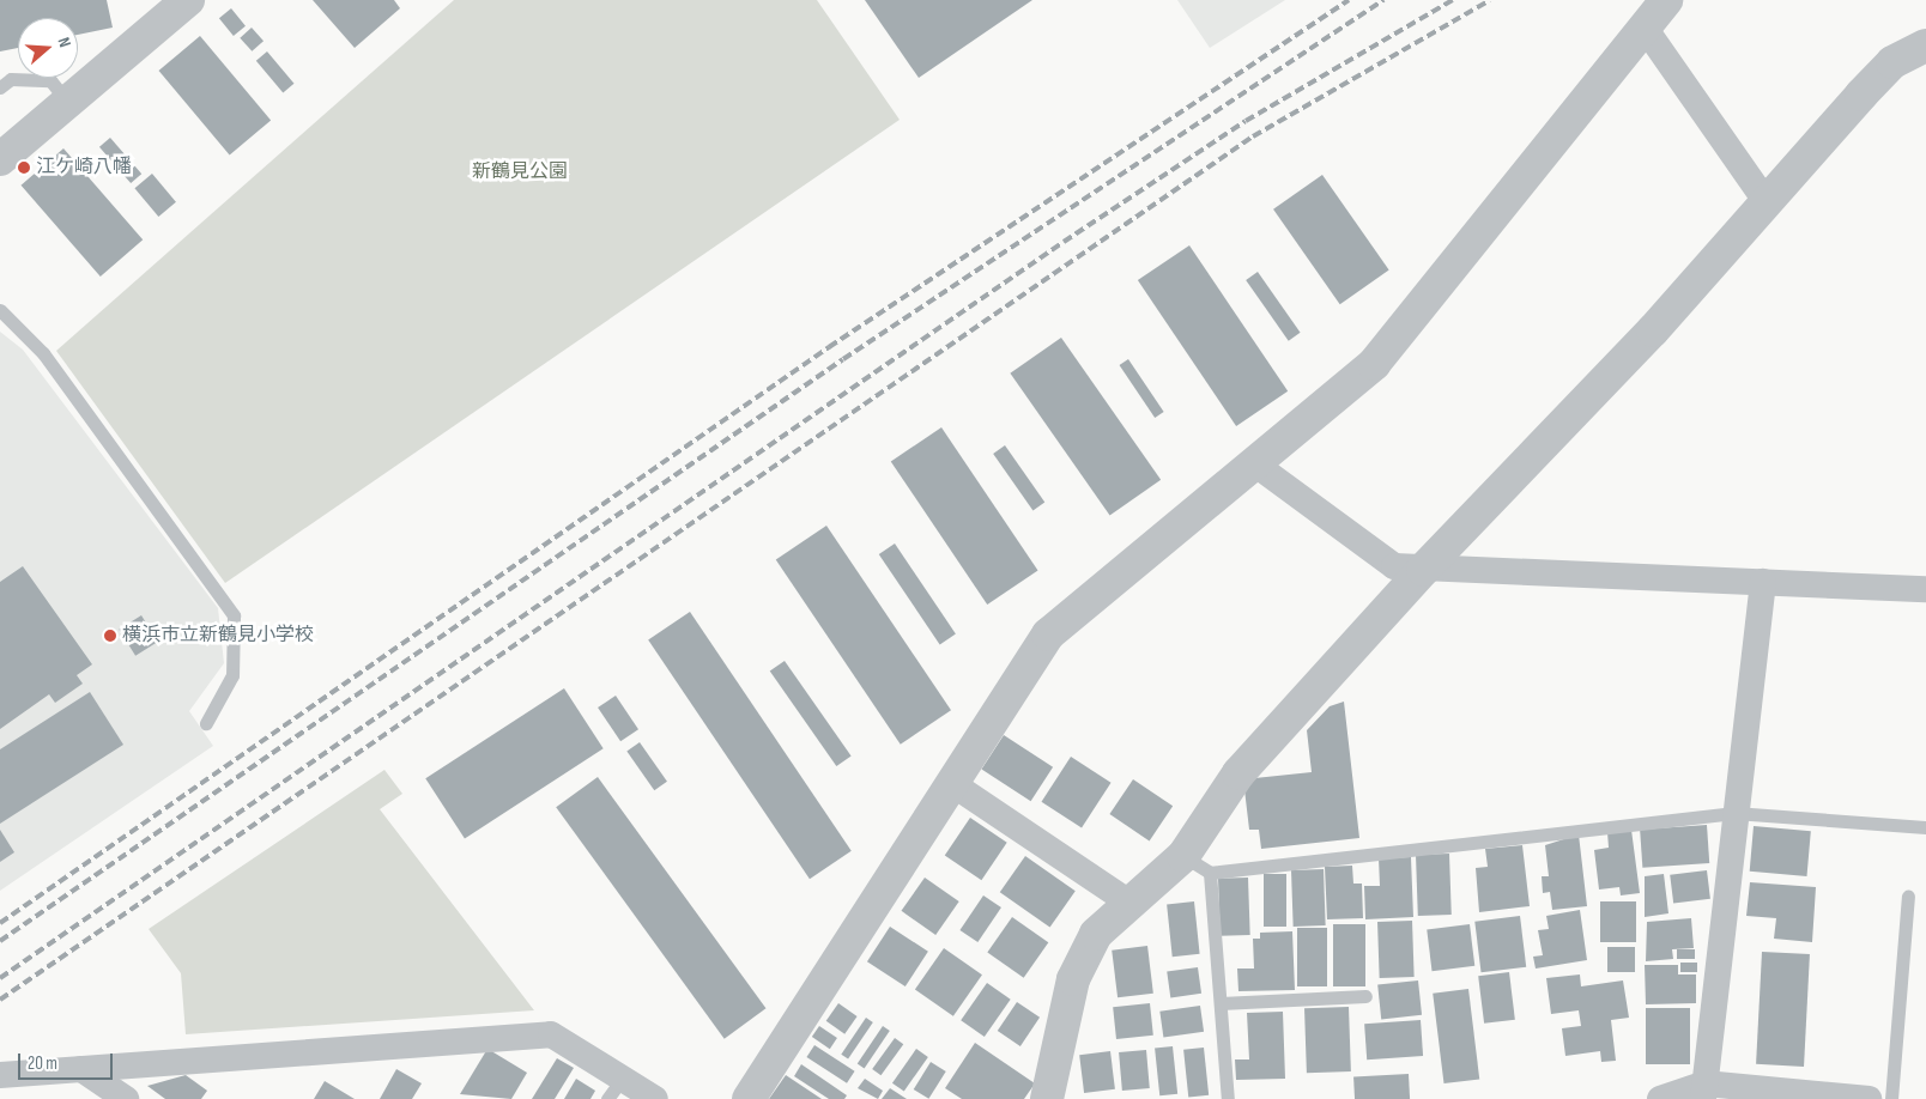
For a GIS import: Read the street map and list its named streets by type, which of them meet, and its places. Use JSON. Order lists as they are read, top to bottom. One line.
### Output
{"parks":["新鶴見公園"],"places":["江ケ崎八幡","横浜市立新鶴見小学校"],"scale_bar":"20 m","north":"right"}
